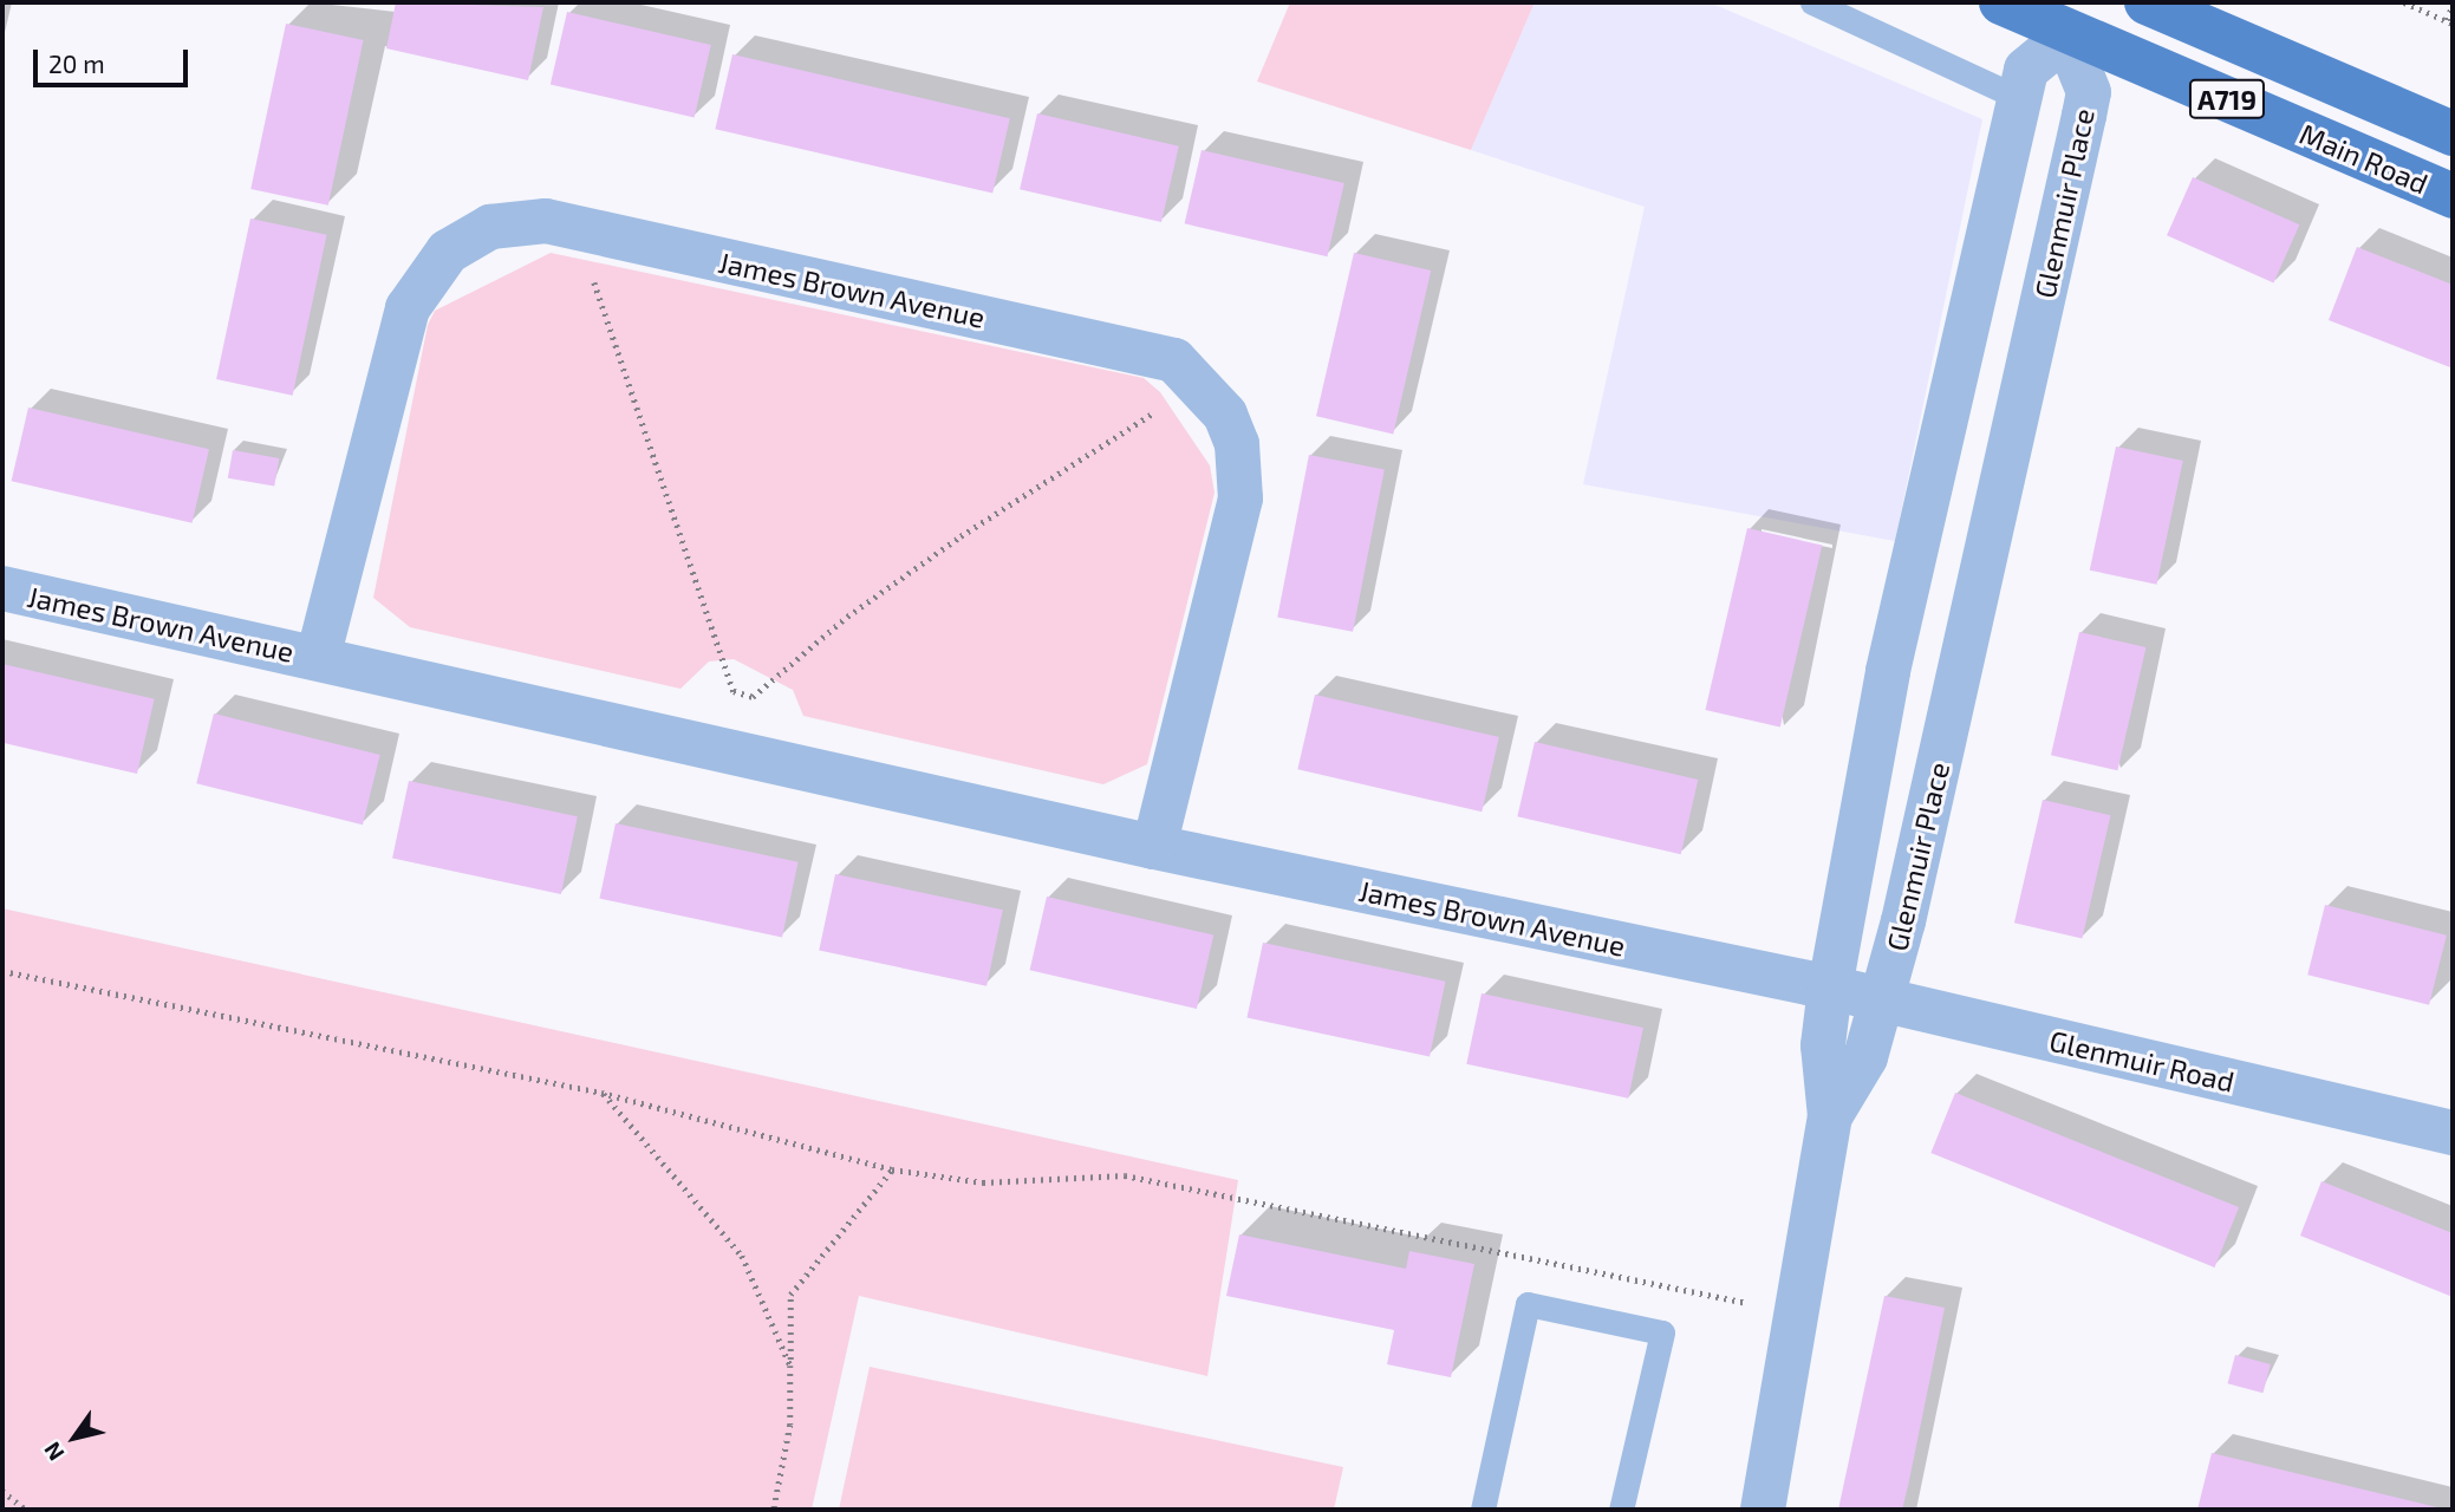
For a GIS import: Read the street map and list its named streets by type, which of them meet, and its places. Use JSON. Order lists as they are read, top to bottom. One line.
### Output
{"streets":{"main road":["A719","Main Road"],"street":["Glenmuir Place","James Brown Avenue","Glenmuir Road"]},"crossings":[["Main Road","Glenmuir Place"],["Glenmuir Place","James Brown Avenue"],["Glenmuir Place","Glenmuir Road"],["James Brown Avenue","Glenmuir Road"]],"scale_bar":"20 m","north":"bottom left"}
